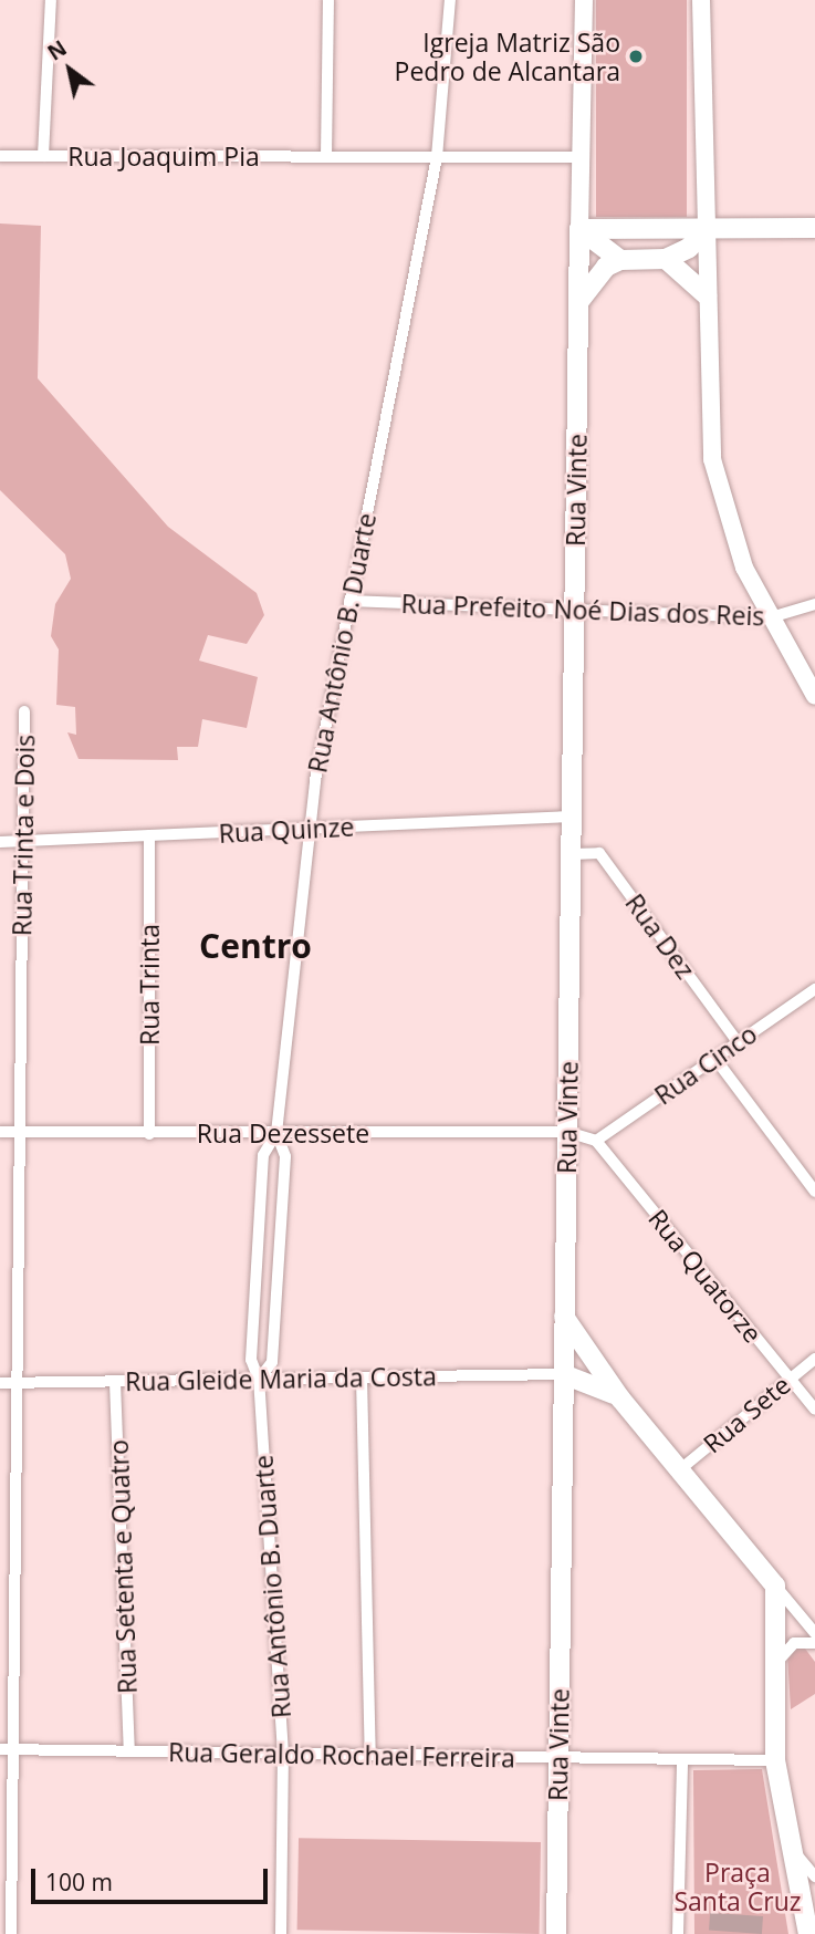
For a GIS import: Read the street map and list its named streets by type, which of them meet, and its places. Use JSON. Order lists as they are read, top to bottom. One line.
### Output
{"streets":{"main road":["Rua Vinte"],"street":["Rua Joaquim Pia","Rua Prefeito Noé Dias dos Reis","Rua Antônio B. Duarte","Rua Quinze","Rua Trinta e Dois","Rua Dez","Rua Trinta","Rua Cinco","Rua Dezessete","Rua Quatorze","Rua Gleide Maria da Costa","Rua Sete","Rua Setenta e Quatro","Rua Geraldo Rochael Ferreira"]},"crossings":[["Rua Joaquim Pia","Rua Antônio B. Duarte"],["Rua Vinte","Rua Prefeito Noé Dias dos Reis"],["Rua Vinte","Rua Quinze"],["Rua Vinte","Rua Dez"],["Rua Vinte","Rua Dezessete"],["Rua Vinte","Rua Gleide Maria da Costa"],["Rua Vinte","Rua Geraldo Rochael Ferreira"],["Rua Prefeito Noé Dias dos Reis","Rua Antônio B. Duarte"],["Rua Antônio B. Duarte","Rua Quinze"],["Rua Antônio B. Duarte","Rua Dezessete"],["Rua Antônio B. Duarte","Rua Gleide Maria da Costa"],["Rua Antônio B. Duarte","Rua Geraldo Rochael Ferreira"],["Rua Quinze","Rua Trinta e Dois"],["Rua Quinze","Rua Trinta"],["Rua Trinta e Dois","Rua Dezessete"],["Rua Trinta e Dois","Rua Gleide Maria da Costa"],["Rua Trinta e Dois","Rua Geraldo Rochael Ferreira"],["Rua Dez","Rua Cinco"],["Rua Trinta","Rua Dezessete"],["Rua Cinco","Rua Dezessete"],["Rua Cinco","Rua Quatorze"],["Rua Dezessete","Rua Quatorze"],["Rua Quatorze","Rua Sete"],["Rua Gleide Maria da Costa","Rua Setenta e Quatro"],["Rua Setenta e Quatro","Rua Geraldo Rochael Ferreira"]],"districts":["Centro"],"parks":["Praça Santa Cruz"],"places":["Igreja Matriz São Pedro de Alcantara"],"scale_bar":"100 m","north":"top left"}
